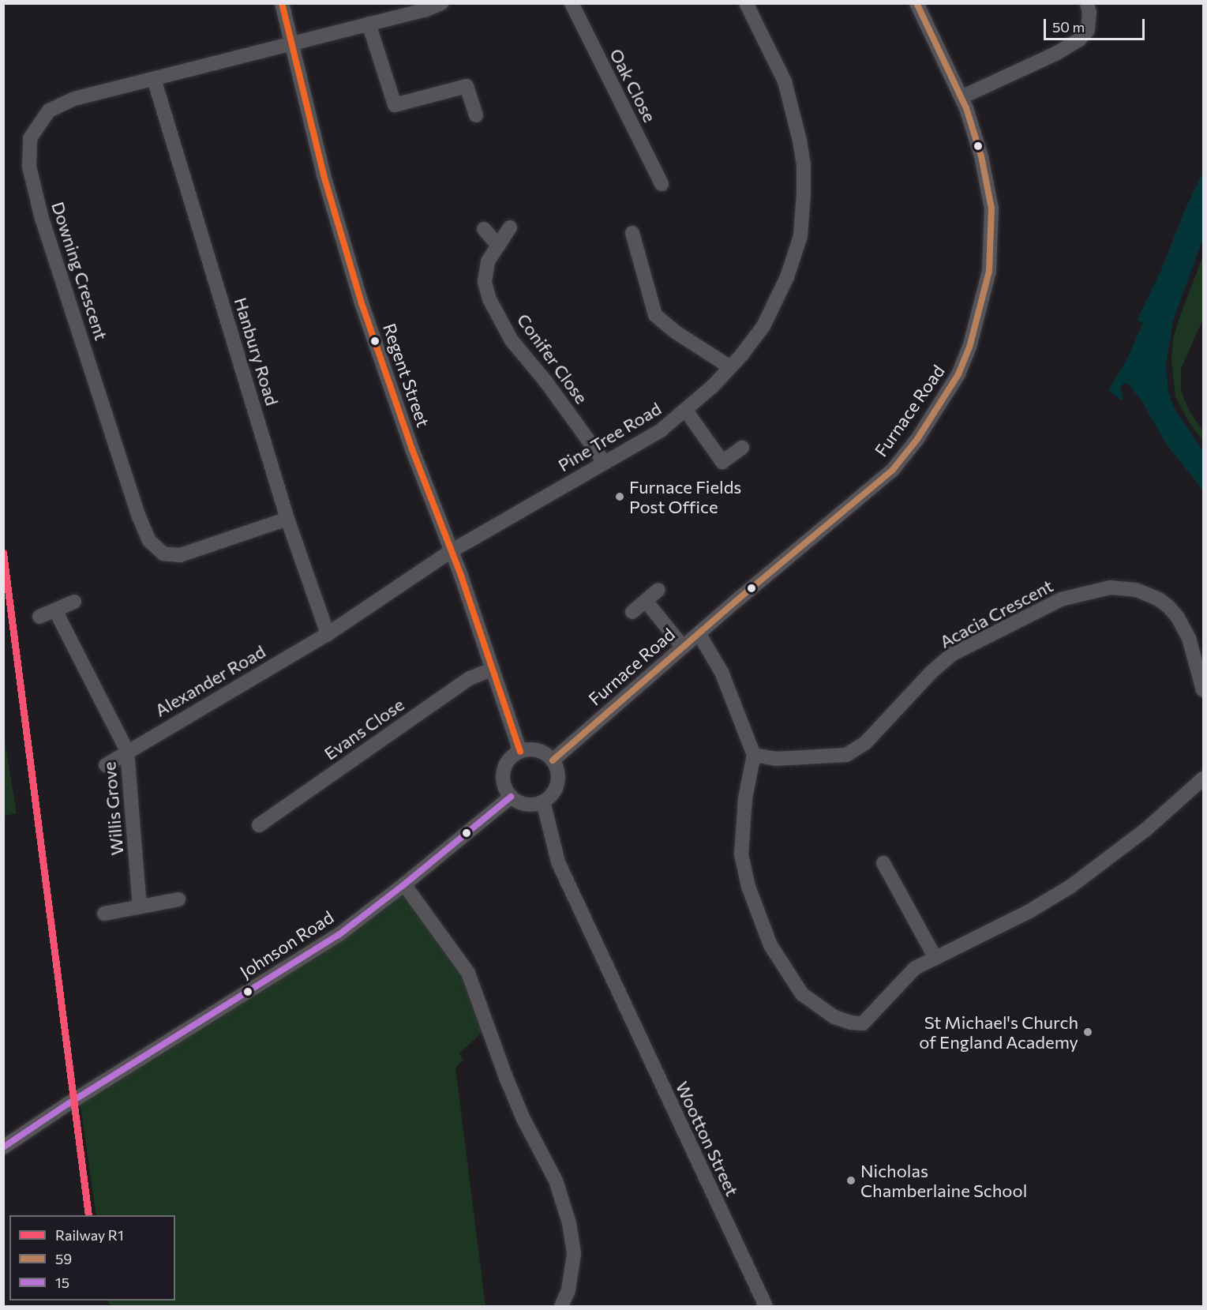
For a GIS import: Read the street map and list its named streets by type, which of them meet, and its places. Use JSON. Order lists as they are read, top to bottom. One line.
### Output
{"streets":{"street":["Oak Close","Downing Crescent","Hanbury Road","Conifer Close","Regent Street","Furnace Road","Pine Tree Road","Acacia Crescent","Alexander Road","Evans Close","Willis Grove","Johnson Road","Wootton Street"]},"crossings":[["Downing Crescent","Hanbury Road"],["Downing Crescent","Regent Street"],["Hanbury Road","Alexander Road"],["Conifer Close","Pine Tree Road"],["Regent Street","Furnace Road"],["Regent Street","Pine Tree Road"],["Regent Street","Alexander Road"],["Regent Street","Evans Close"],["Regent Street","Johnson Road"],["Regent Street","Wootton Street"],["Furnace Road","Johnson Road"],["Furnace Road","Wootton Street"],["Pine Tree Road","Alexander Road"],["Alexander Road","Willis Grove"],["Johnson Road","Wootton Street"]],"places":["Furnace Fields Post Office","St Michael's Church of England Academy","Nicholas Chamberlaine School"],"lines":["transit line 59","rail line R1","transit line 15"],"legend":["Railway R1","59","15"],"scale_bar":"50 m"}
